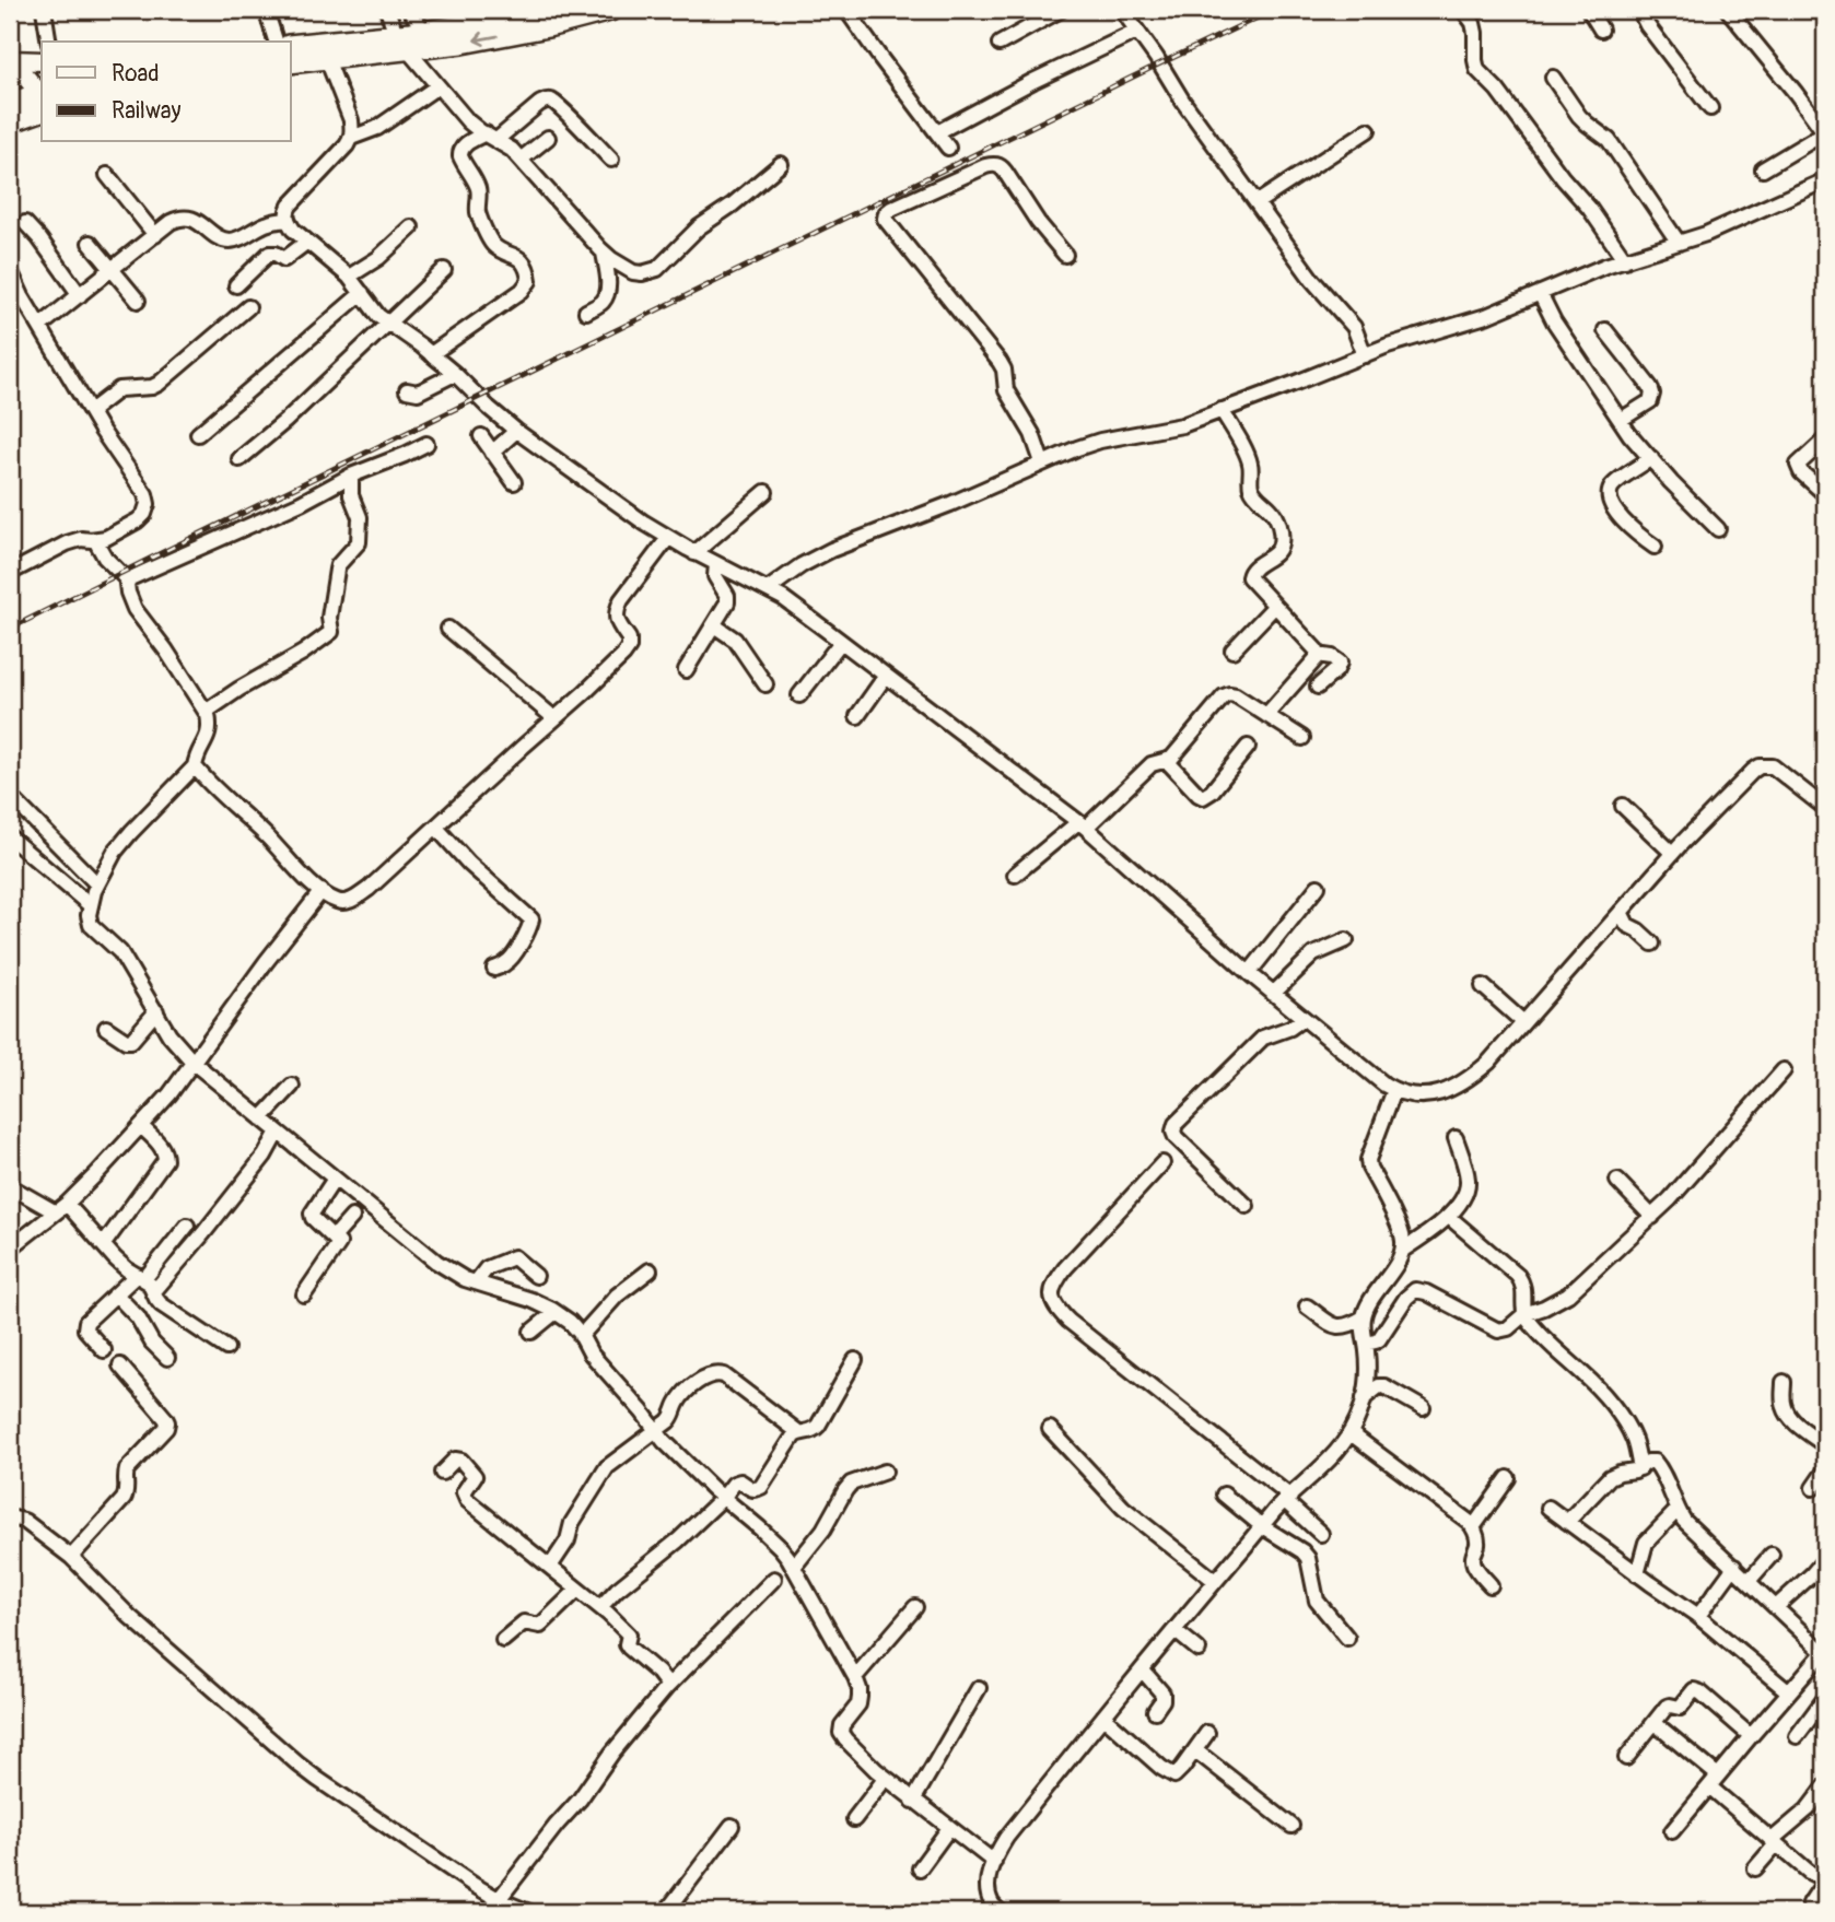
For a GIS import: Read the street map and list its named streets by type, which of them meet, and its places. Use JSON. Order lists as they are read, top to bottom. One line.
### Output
{"legend":["Road","Railway"]}
